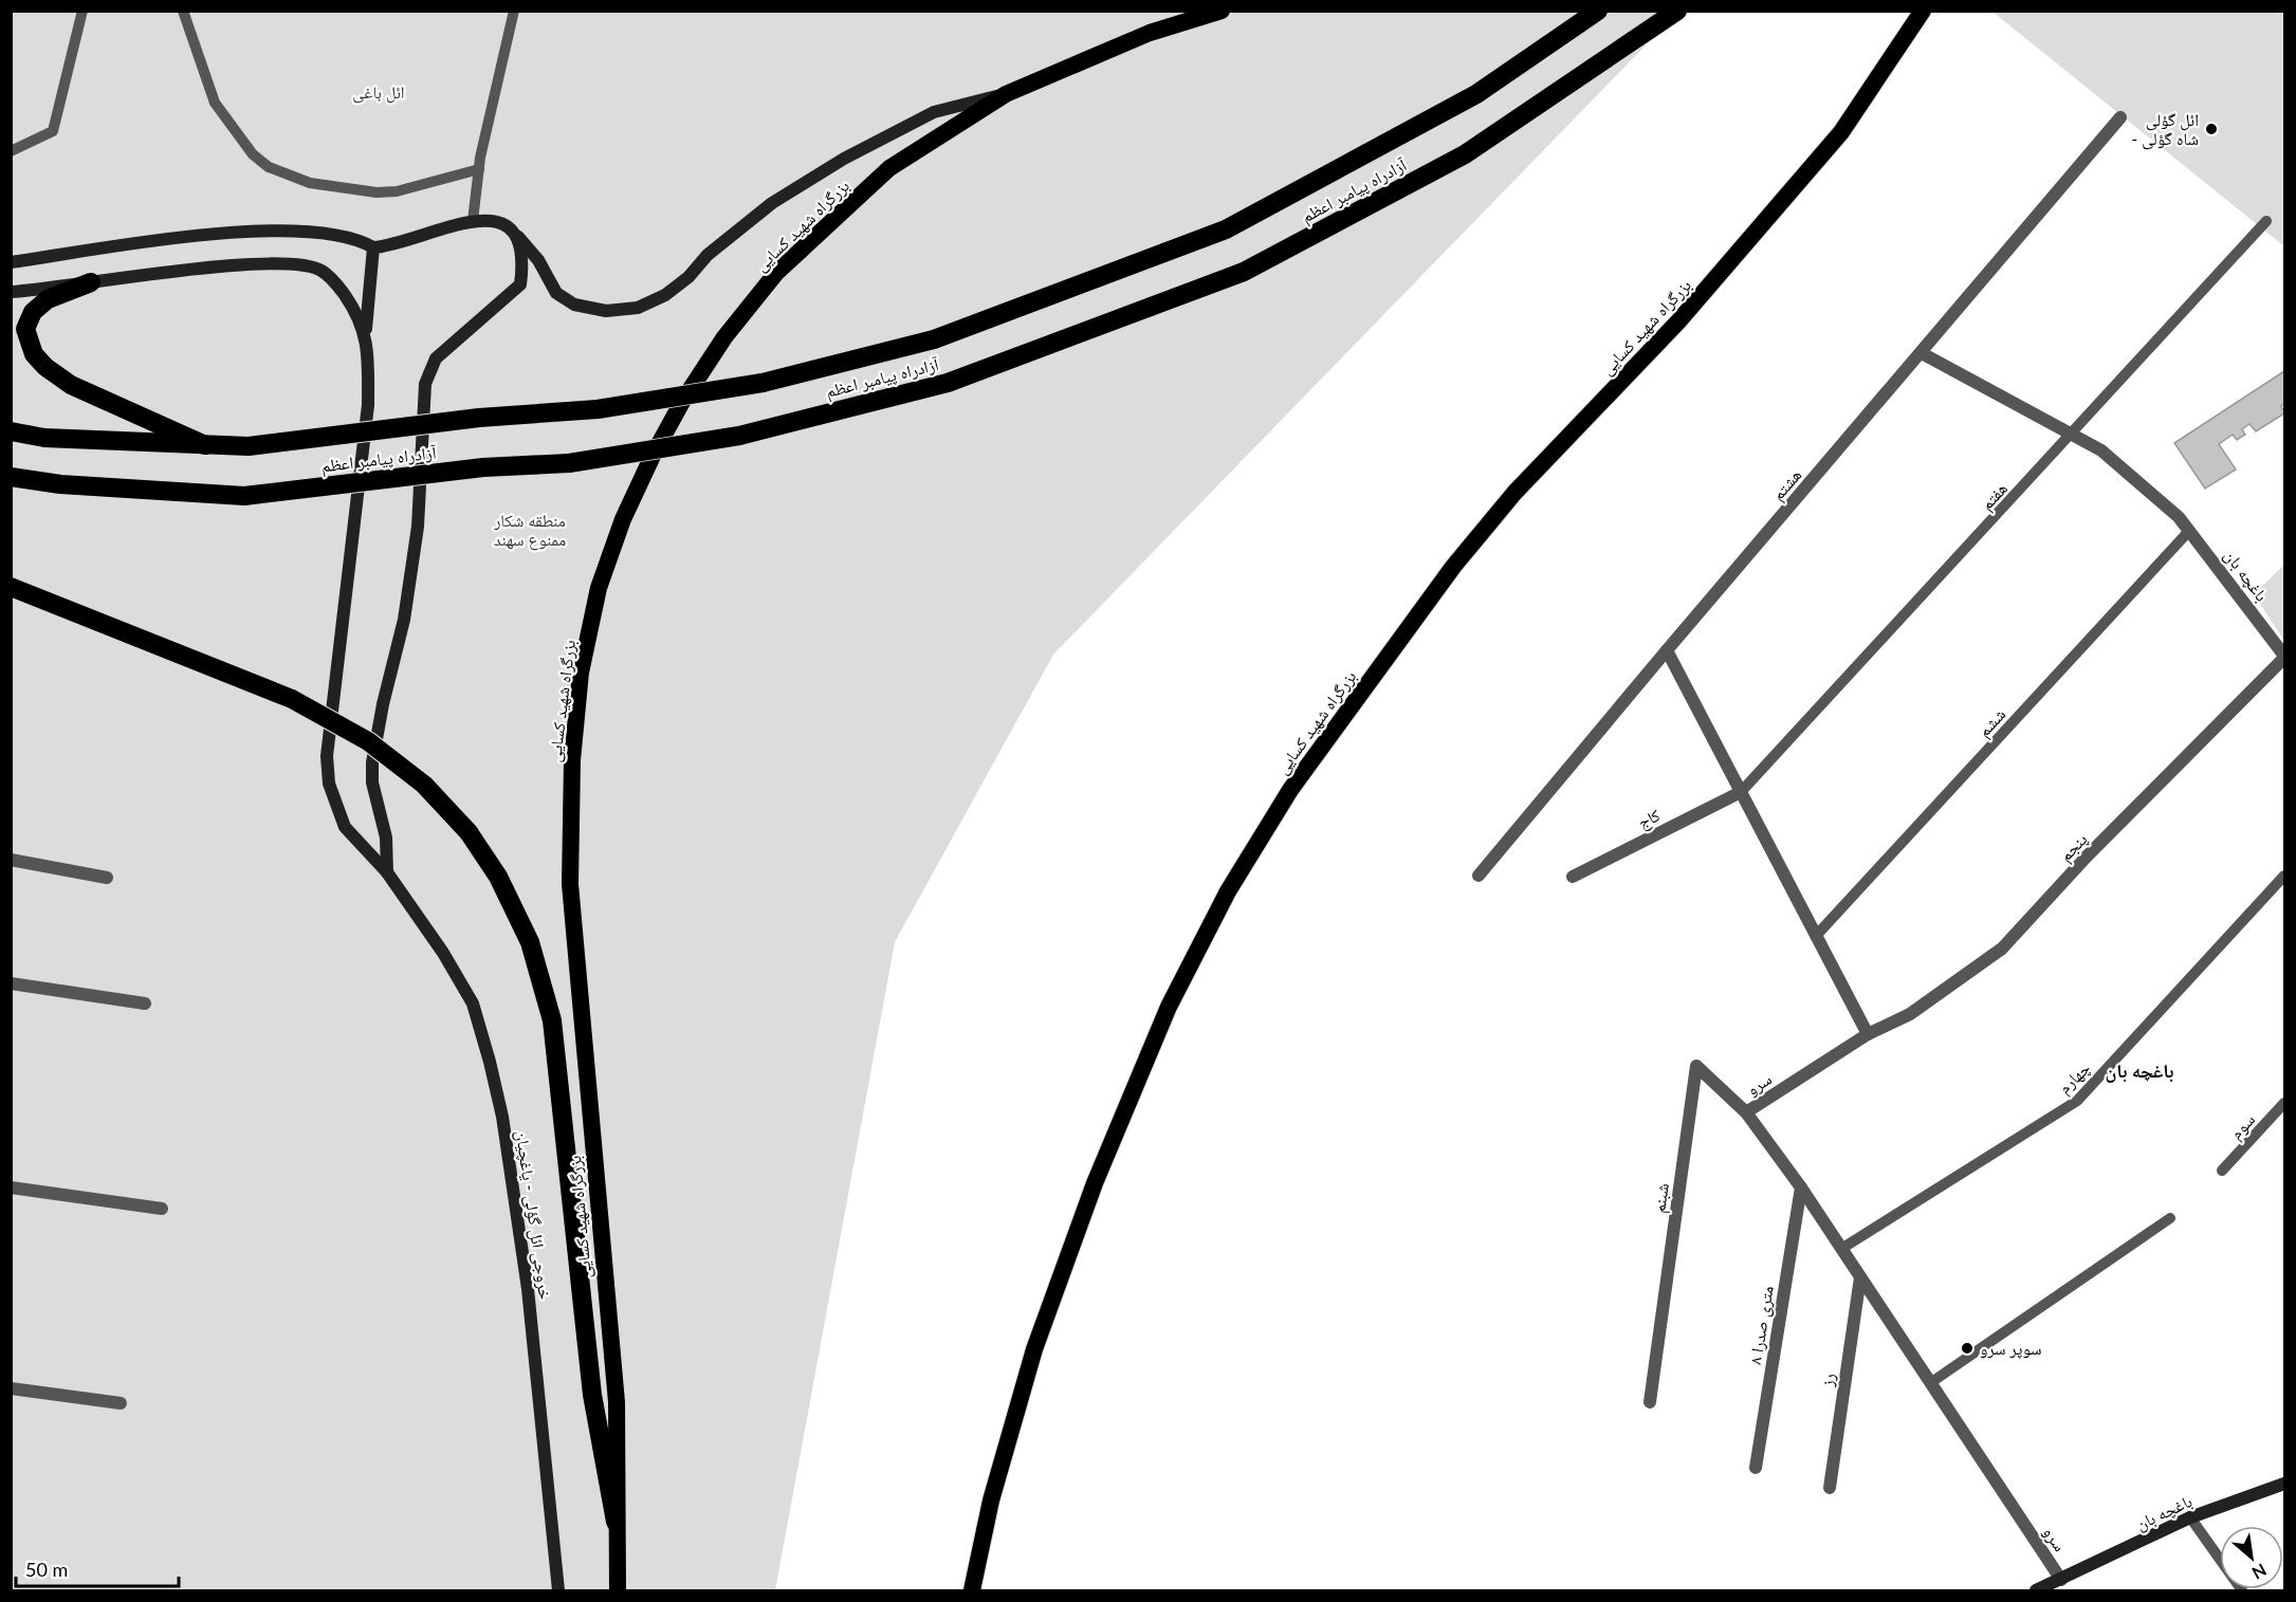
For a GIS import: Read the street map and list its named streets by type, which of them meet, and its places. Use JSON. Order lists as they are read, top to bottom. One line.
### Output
{"streets":{"highway":["آزادراه پیامبر اعظم","بزرگراه شهید کسایی"],"main road":["باغچه بان","خروجی ائل گؤلی - یاغچیان"],"street":["هشتم","کاج","پنجم","سرو","شبنم","۸ متری صدرا","رز"],"lane":["هفتم","ششم","چهارم","سوم"]},"crossings":[["هشتم","باغچه بان"],["هفتم","باغچه بان"],["هفتم","کاج"],["باغچه بان","ششم"],["باغچه بان","پنجم"],["باغچه بان","سرو"],["پنجم","سرو"],["چهارم","سرو"],["سرو","شبنم"],["سرو","۸ متری صدرا"],["سرو","رز"]],"districts":["باغچه بان"],"parks":["ائل باغی","منطقه شکار ممنوع سهند"],"places":["ائل گؤلی - شاه گؤلی","سوپر سرو"],"scale_bar":"50 m","north":"bottom right"}
